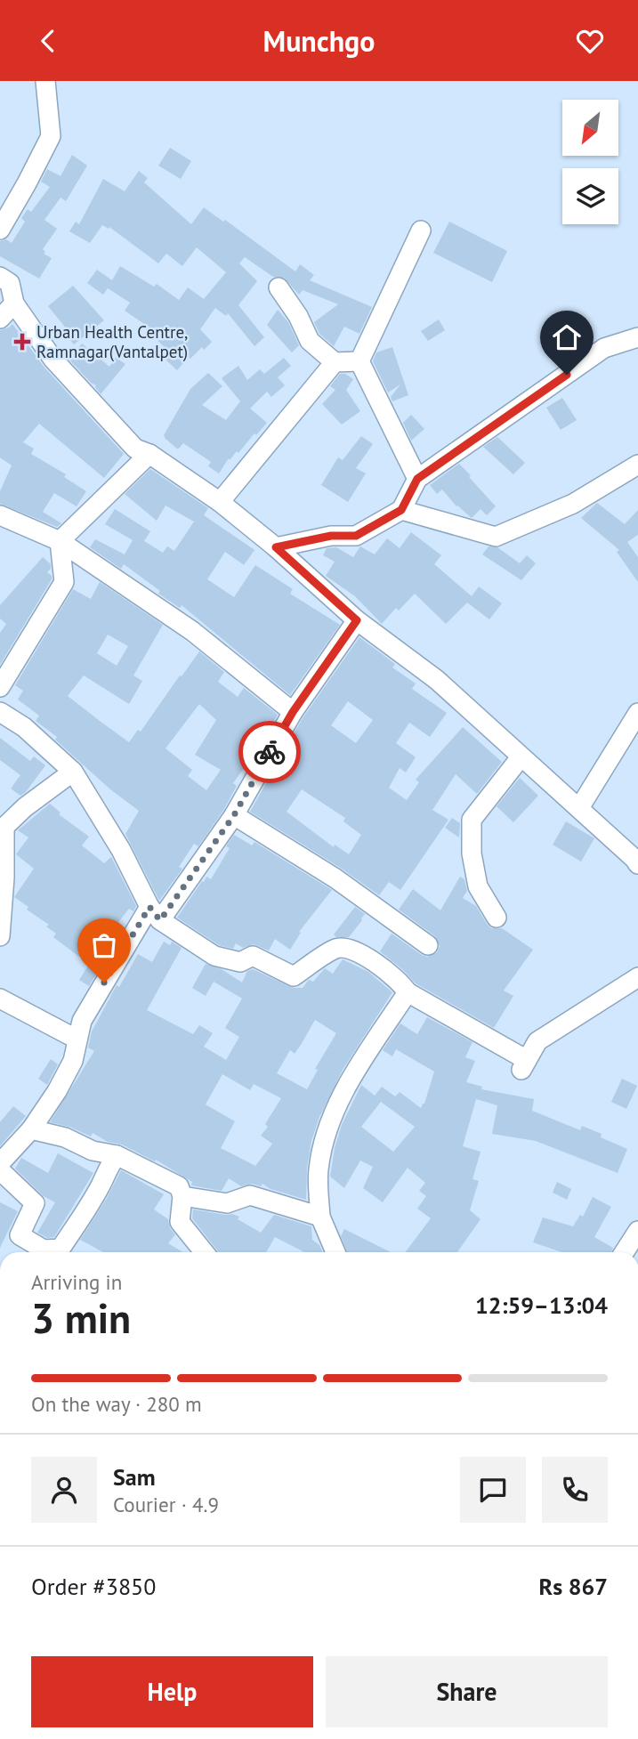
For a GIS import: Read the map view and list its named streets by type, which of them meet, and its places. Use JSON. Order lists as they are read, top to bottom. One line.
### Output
{"places":{"health":["Urban Health Centre, Ramnagar(Vantalpet)"]},"north":"bottom left","page":{"header":"Munchgo","heading":["3 min","Arriving in","12:59–13:04"],"panel":["Sam","Courier · 4.9","Order #3850","Rs 867"],"bar":"On the way · 280 m","buttons":["Help","Share"]}}
